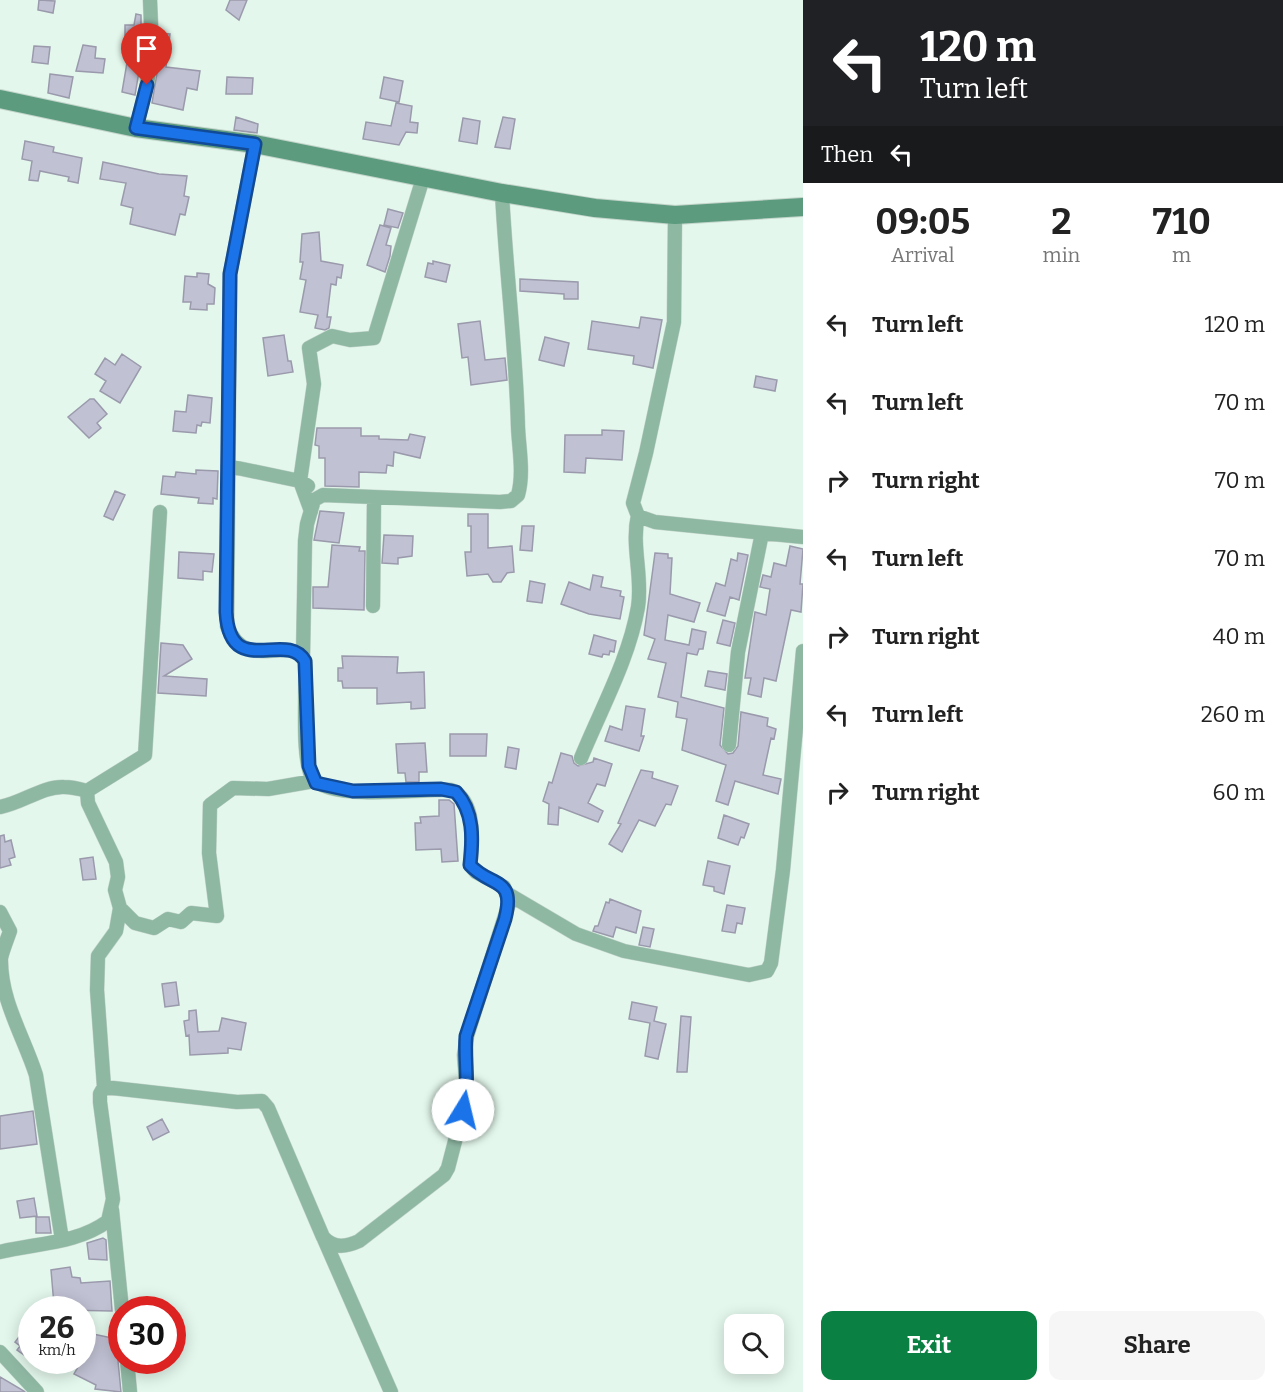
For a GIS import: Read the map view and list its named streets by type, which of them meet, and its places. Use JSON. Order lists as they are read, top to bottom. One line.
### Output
{"page":{"turn":["120 m","Turn left"],"then":"Then","eta":["09:05","Arrival","2","min","710","m"],"list":[{"name":"Turn left","value":"120 m"},{"name":"Turn left","value":"70 m"},{"name":"Turn right","value":"70 m"},{"name":"Turn left","value":"70 m"},{"name":"Turn right","value":"40 m"},{"name":"Turn left","value":"260 m"},{"name":"Turn right","value":"60 m"}],"speed":"26 km/h","limit":"30","buttons":["Exit","Share"]}}
